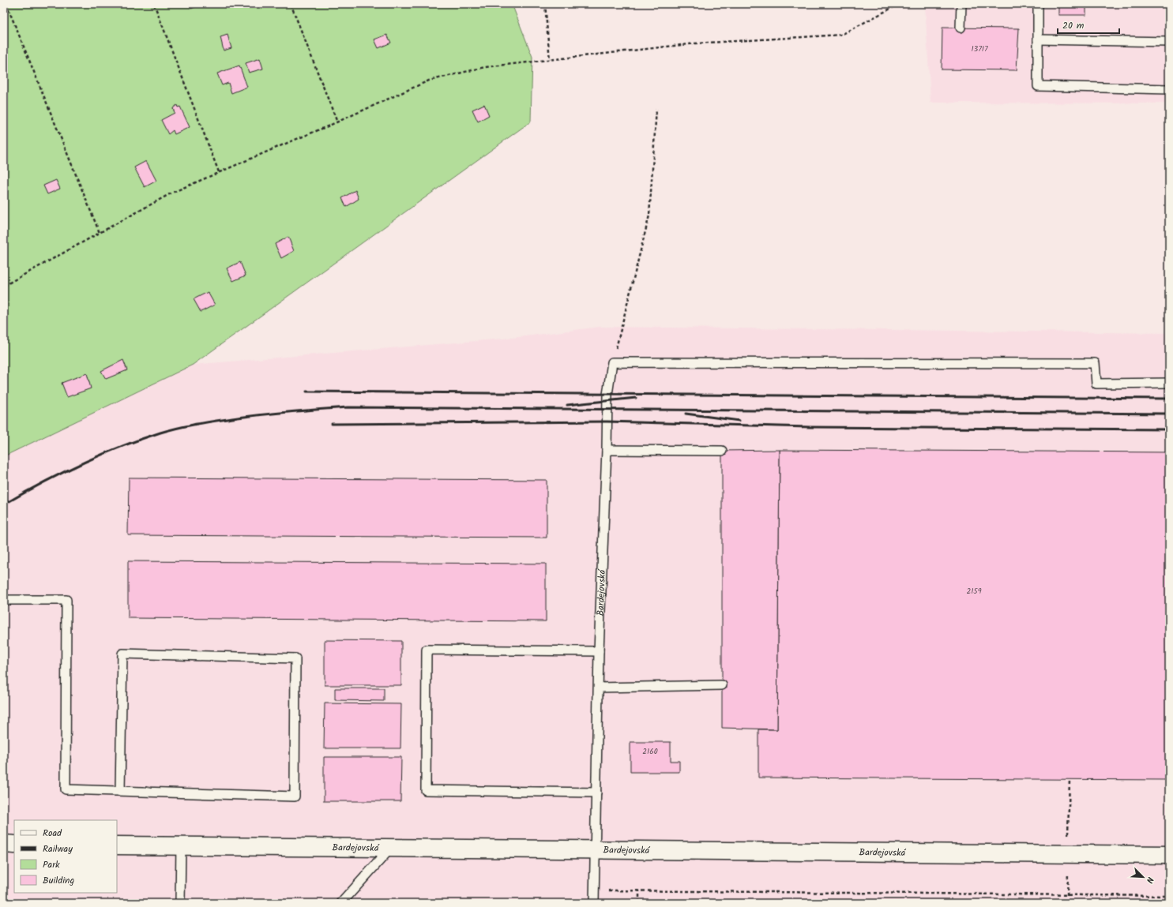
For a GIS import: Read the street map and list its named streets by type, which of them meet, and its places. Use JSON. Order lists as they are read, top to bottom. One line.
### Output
{"streets":{"street":["Bardejovská"]},"house_numbers":["13717","2159","2160"],"legend":["Road","Railway","Park","Building"],"scale_bar":"20 m","north":"bottom right"}
